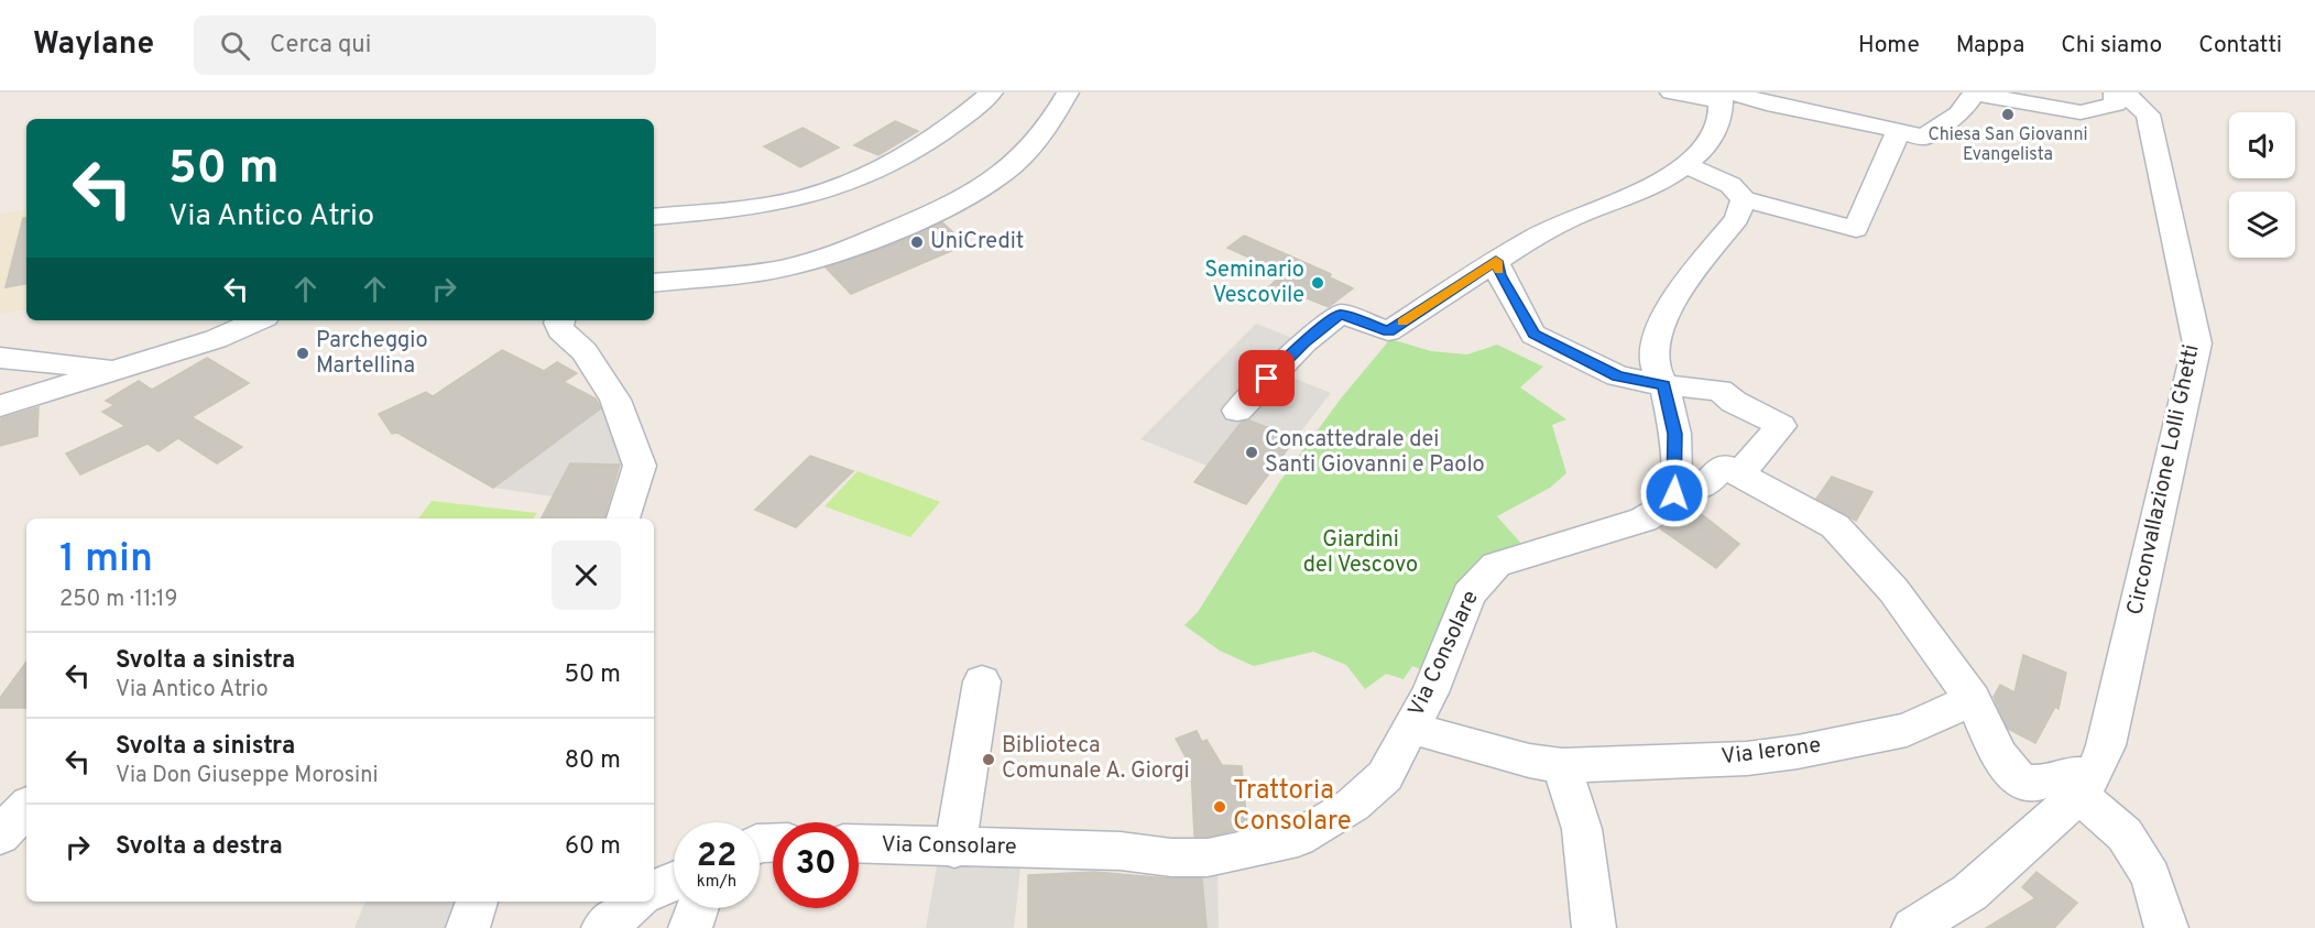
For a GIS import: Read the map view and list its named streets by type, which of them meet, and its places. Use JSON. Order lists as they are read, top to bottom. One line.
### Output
{"streets":{"street":["Circonvallazione Lolli Ghetti","Via Consolare","Via Ierone"]},"crossings":[["Via Consolare","Via Ierone"]],"parks":["Giardini del Vescovo"],"places":["Chiesa San Giovanni Evangelista","UniCredit","Seminario Vescovile","Parcheggio Martellina","Concattedrale dei Santi Giovanni e Paolo","Biblioteca Comunale A. Giorgi","Trattoria Consolare"],"page":{"header":"Waylane","search":"Cerca qui","nav":["Home","Mappa","Chi siamo","Contatti"],"turn":["50 m","Via Antico Atrio"],"heading":["1 min","250 m · 11:19"],"list":[{"name":"Svolta a sinistra","note":"Via Antico Atrio","value":"50 m"},{"name":"Svolta a sinistra","note":"Via Don Giuseppe Morosini","value":"80 m"},{"name":"Svolta a destra","value":"60 m"}],"speed":"22 km/h","limit":"30"}}
